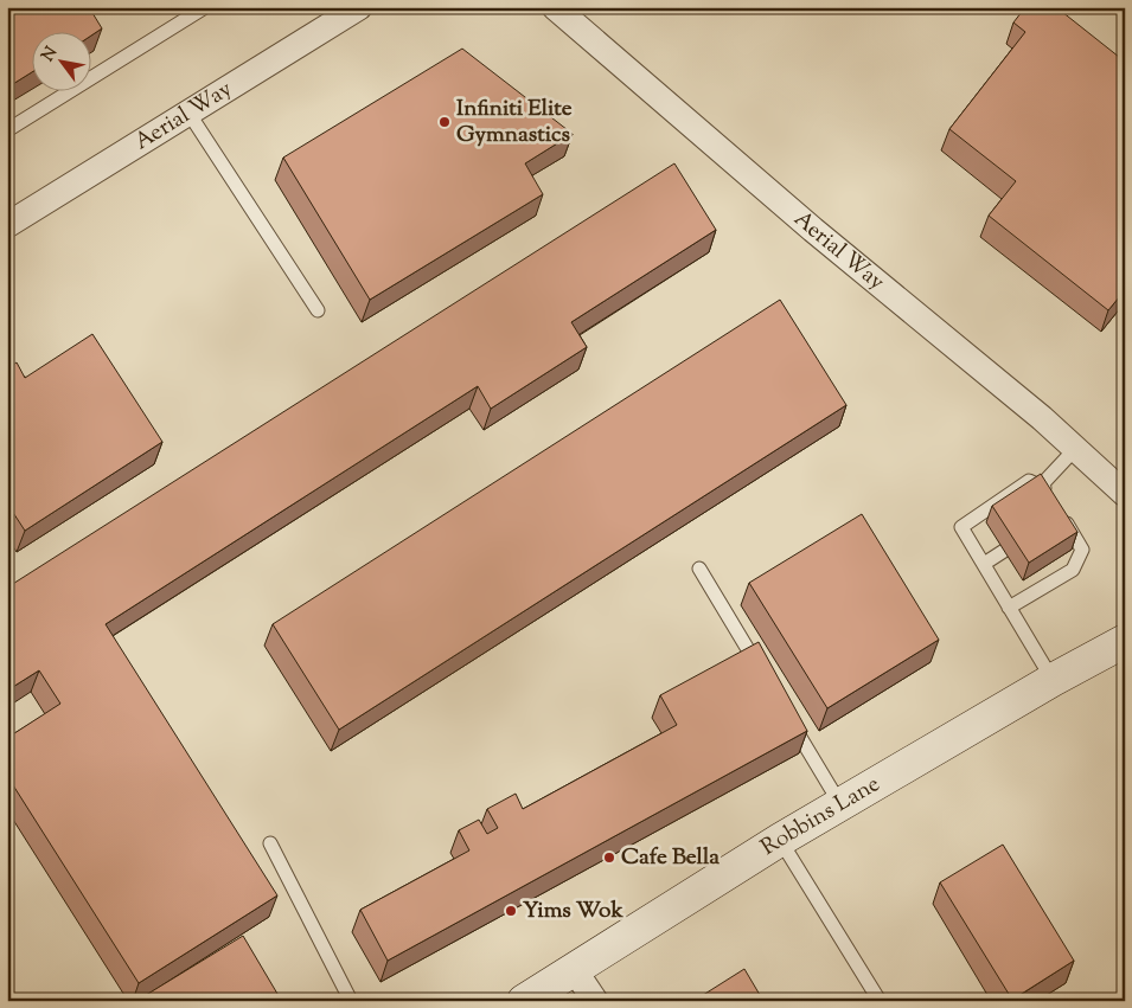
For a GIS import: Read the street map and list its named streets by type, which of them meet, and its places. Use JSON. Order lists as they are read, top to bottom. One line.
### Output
{"streets":{"street":["Aerial Way","Robbins Lane"]},"places":["Infiniti Elite Gymnastics","Cafe Bella","Yims Wok"],"north":"top left"}
